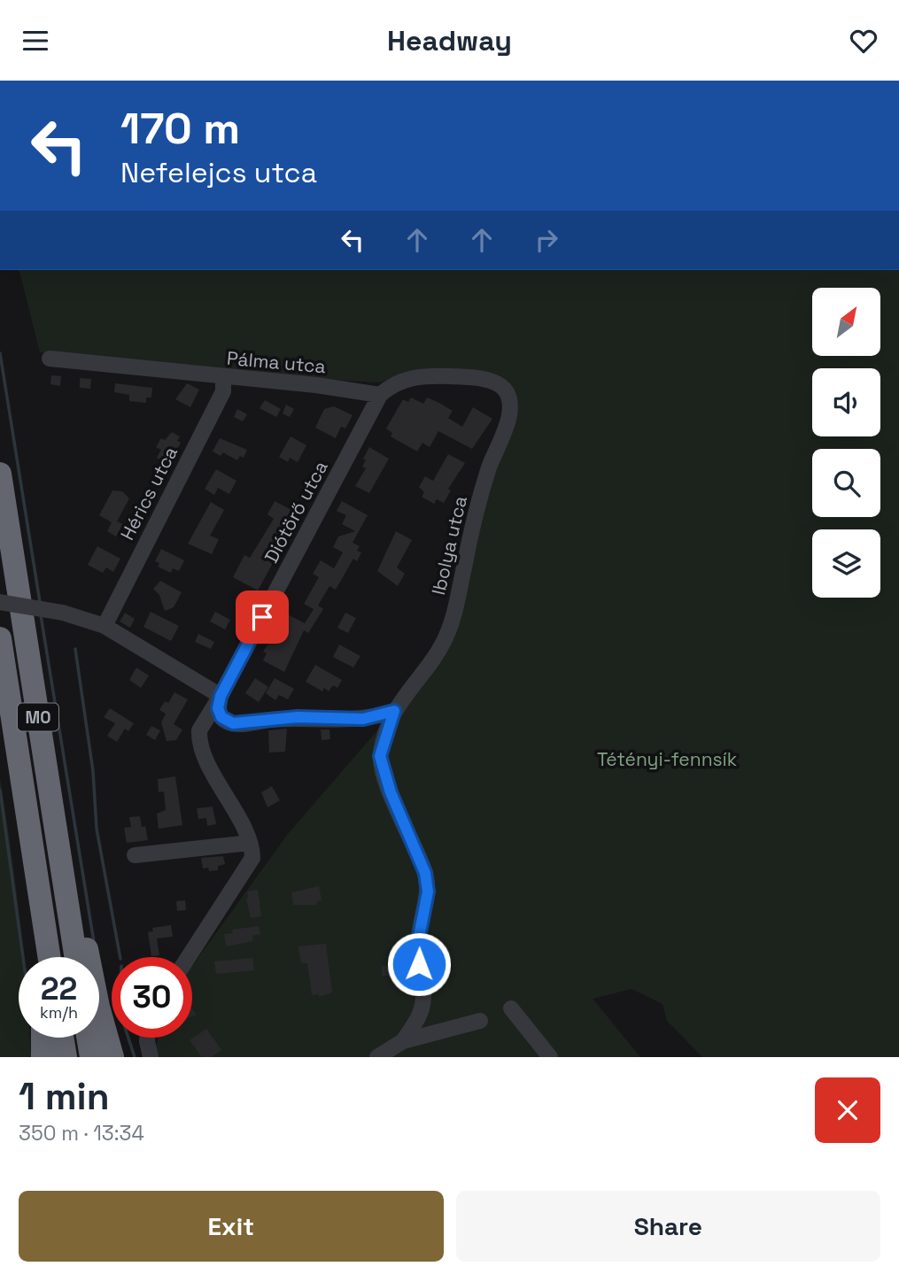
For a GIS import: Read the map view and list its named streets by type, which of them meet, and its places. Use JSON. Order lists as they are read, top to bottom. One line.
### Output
{"streets":{"highway":["M0"],"street":["Pálma utca","Hérics utca","Diótörő utca","Ibolya utca"]},"crossings":[["Pálma utca","Hérics utca"],["Pálma utca","Diótörő utca"],["Pálma utca","Ibolya utca"],["Diótörő utca","Ibolya utca"]],"parks":["Tétényi-fennsík"],"north":"top right","page":{"header":"Headway","turn":["170 m","Nefelejcs utca"],"speed":"22 km/h","limit":"30","heading":["1 min","350 m · 13:34"],"buttons":["Exit","Share"]}}
